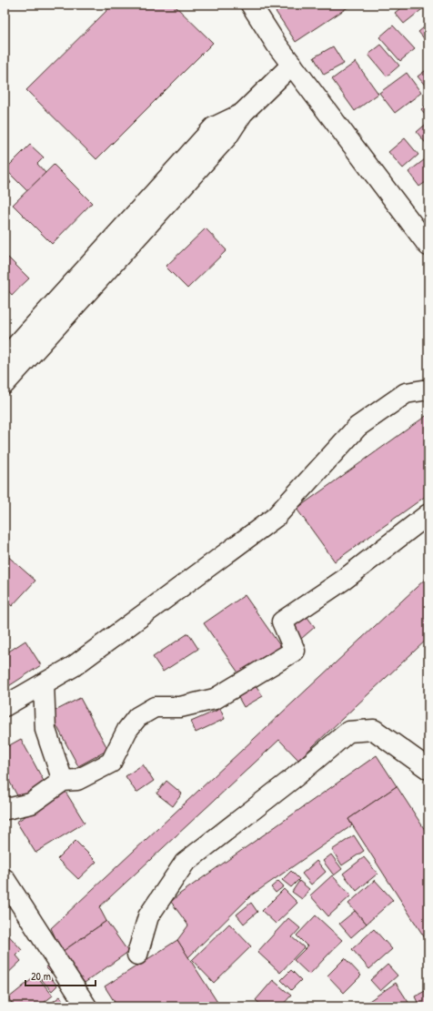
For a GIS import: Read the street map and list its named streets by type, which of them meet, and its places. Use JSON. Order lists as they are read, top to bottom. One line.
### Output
{"scale_bar":"20 m"}
